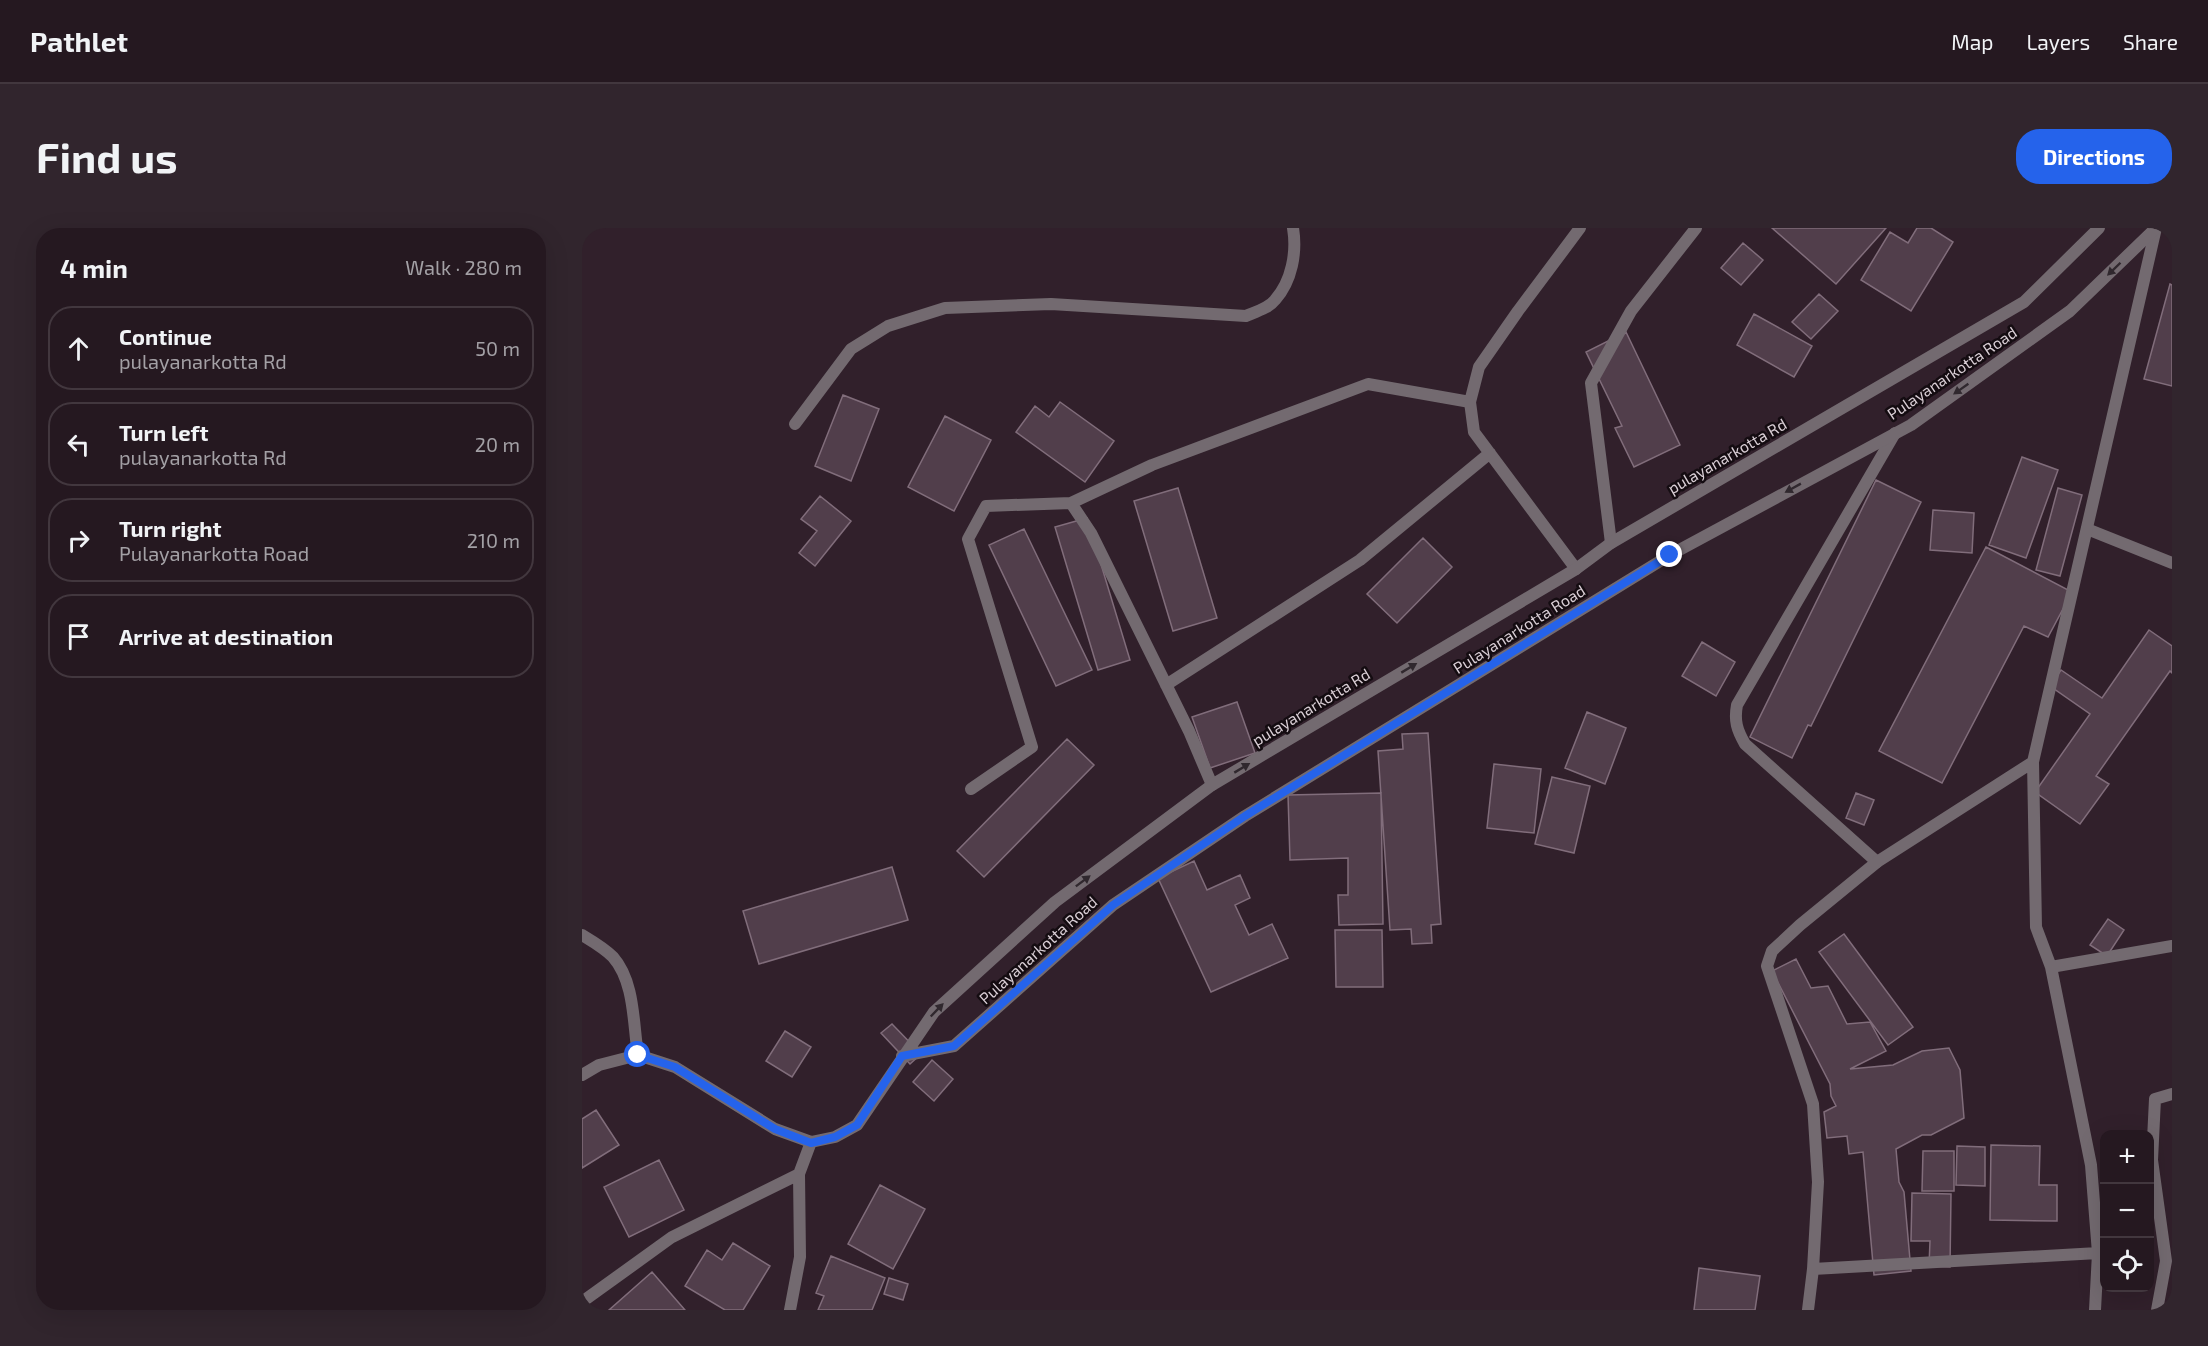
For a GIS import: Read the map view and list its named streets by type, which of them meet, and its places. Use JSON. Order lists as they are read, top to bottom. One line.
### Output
{"streets":{"street":["Pulayanarkotta Road","pulayanarkotta Rd"]},"crossings":[["Pulayanarkotta Road","pulayanarkotta Rd"]],"one_way":["Pulayanarkotta Road","pulayanarkotta Rd"],"page":{"header":"Pathlet","nav":["Map","Layers","Share"],"buttons":"Directions","title":"Find us","heading":["4 min","Walk · 280 m"],"list":[["Continue","pulayanarkotta Rd","50 m"],["Turn left","pulayanarkotta Rd","20 m"],["Turn right","Pulayanarkotta Road","210 m"],"Arrive at destination"],"map_buttons":["+","−"]}}
